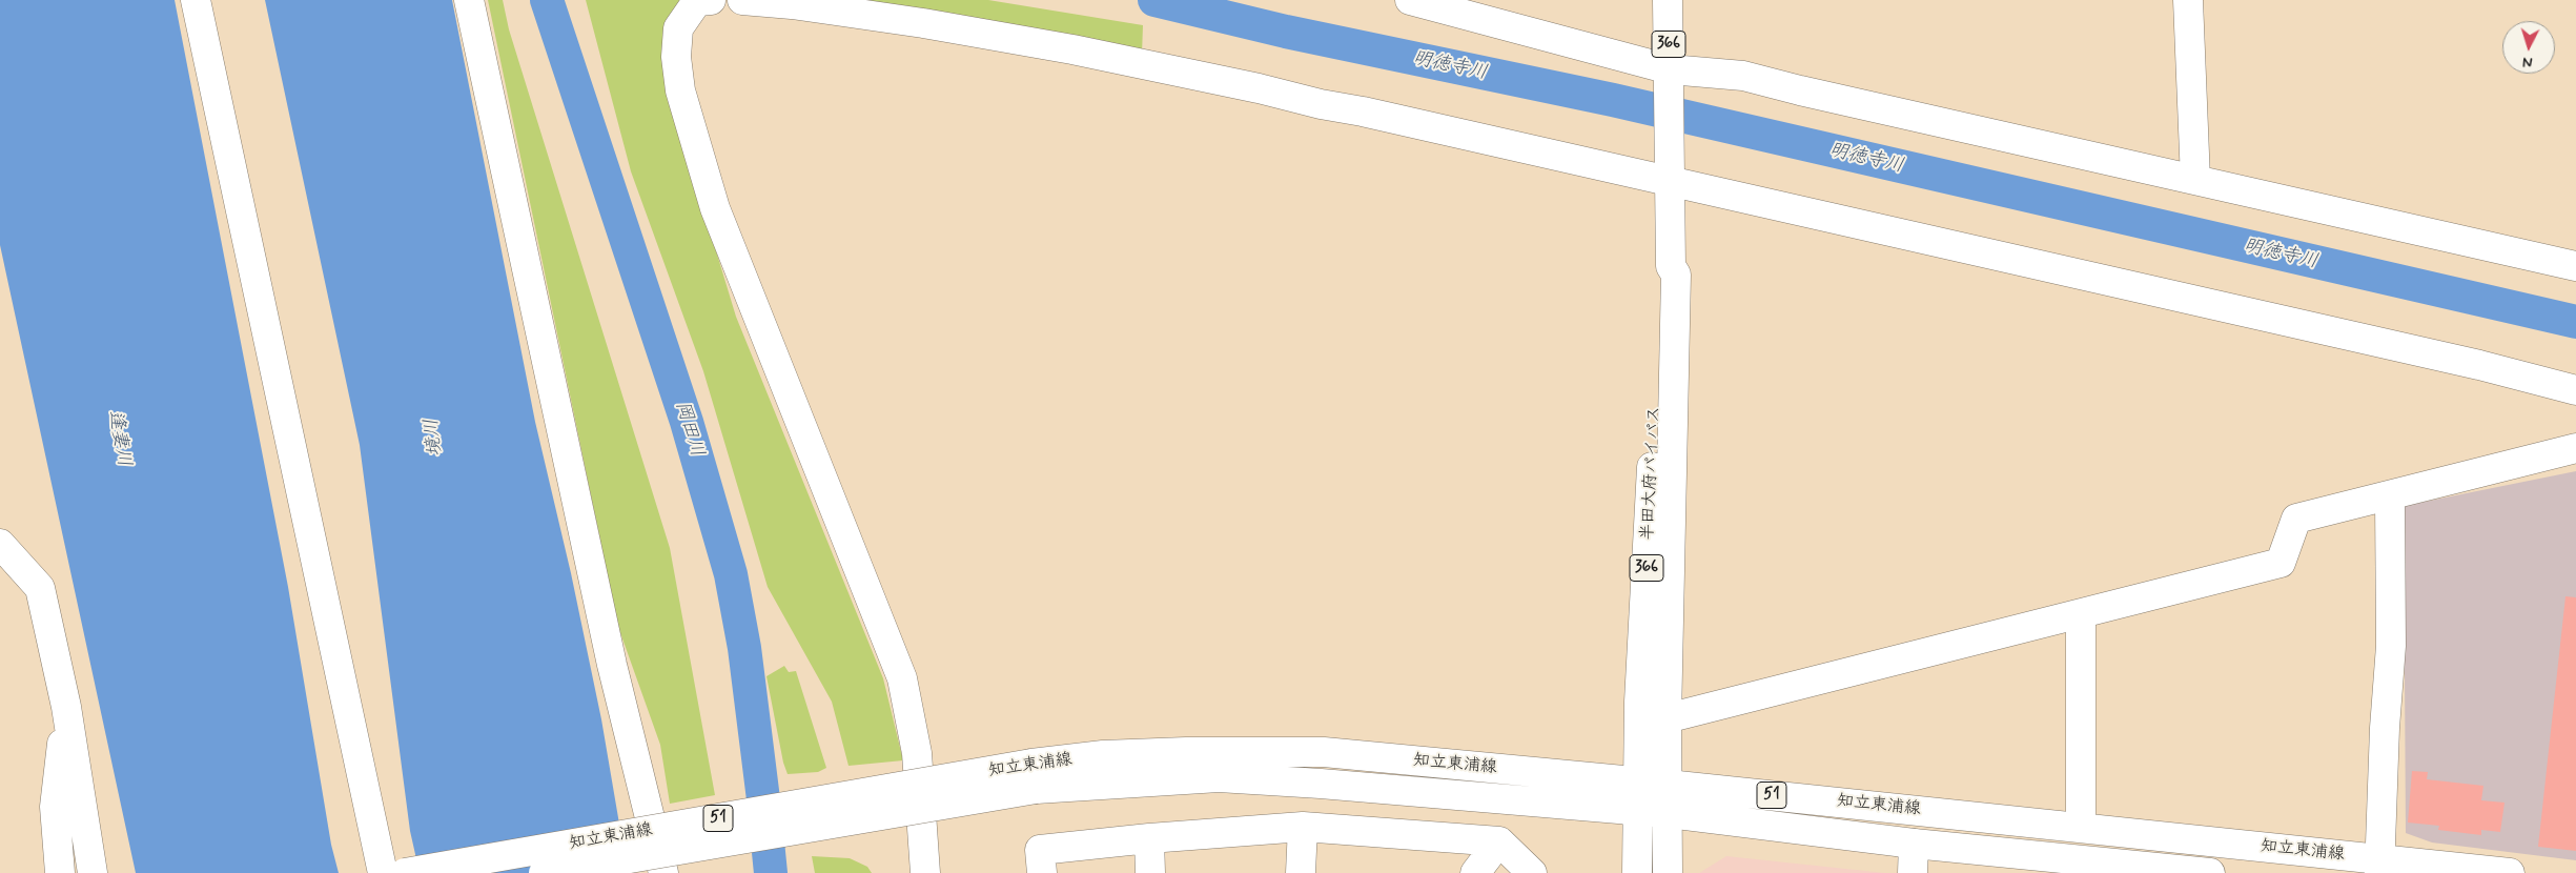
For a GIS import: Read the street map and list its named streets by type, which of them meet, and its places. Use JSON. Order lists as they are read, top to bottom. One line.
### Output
{"streets":{"main road":["366","半田大府パイパス","知立東浦線","51"]},"crossings":[["半田大府パイパス","知立東浦線"]],"water":["明徳寺川","岡田川","境川","逢妻川"],"north":"bottom"}
